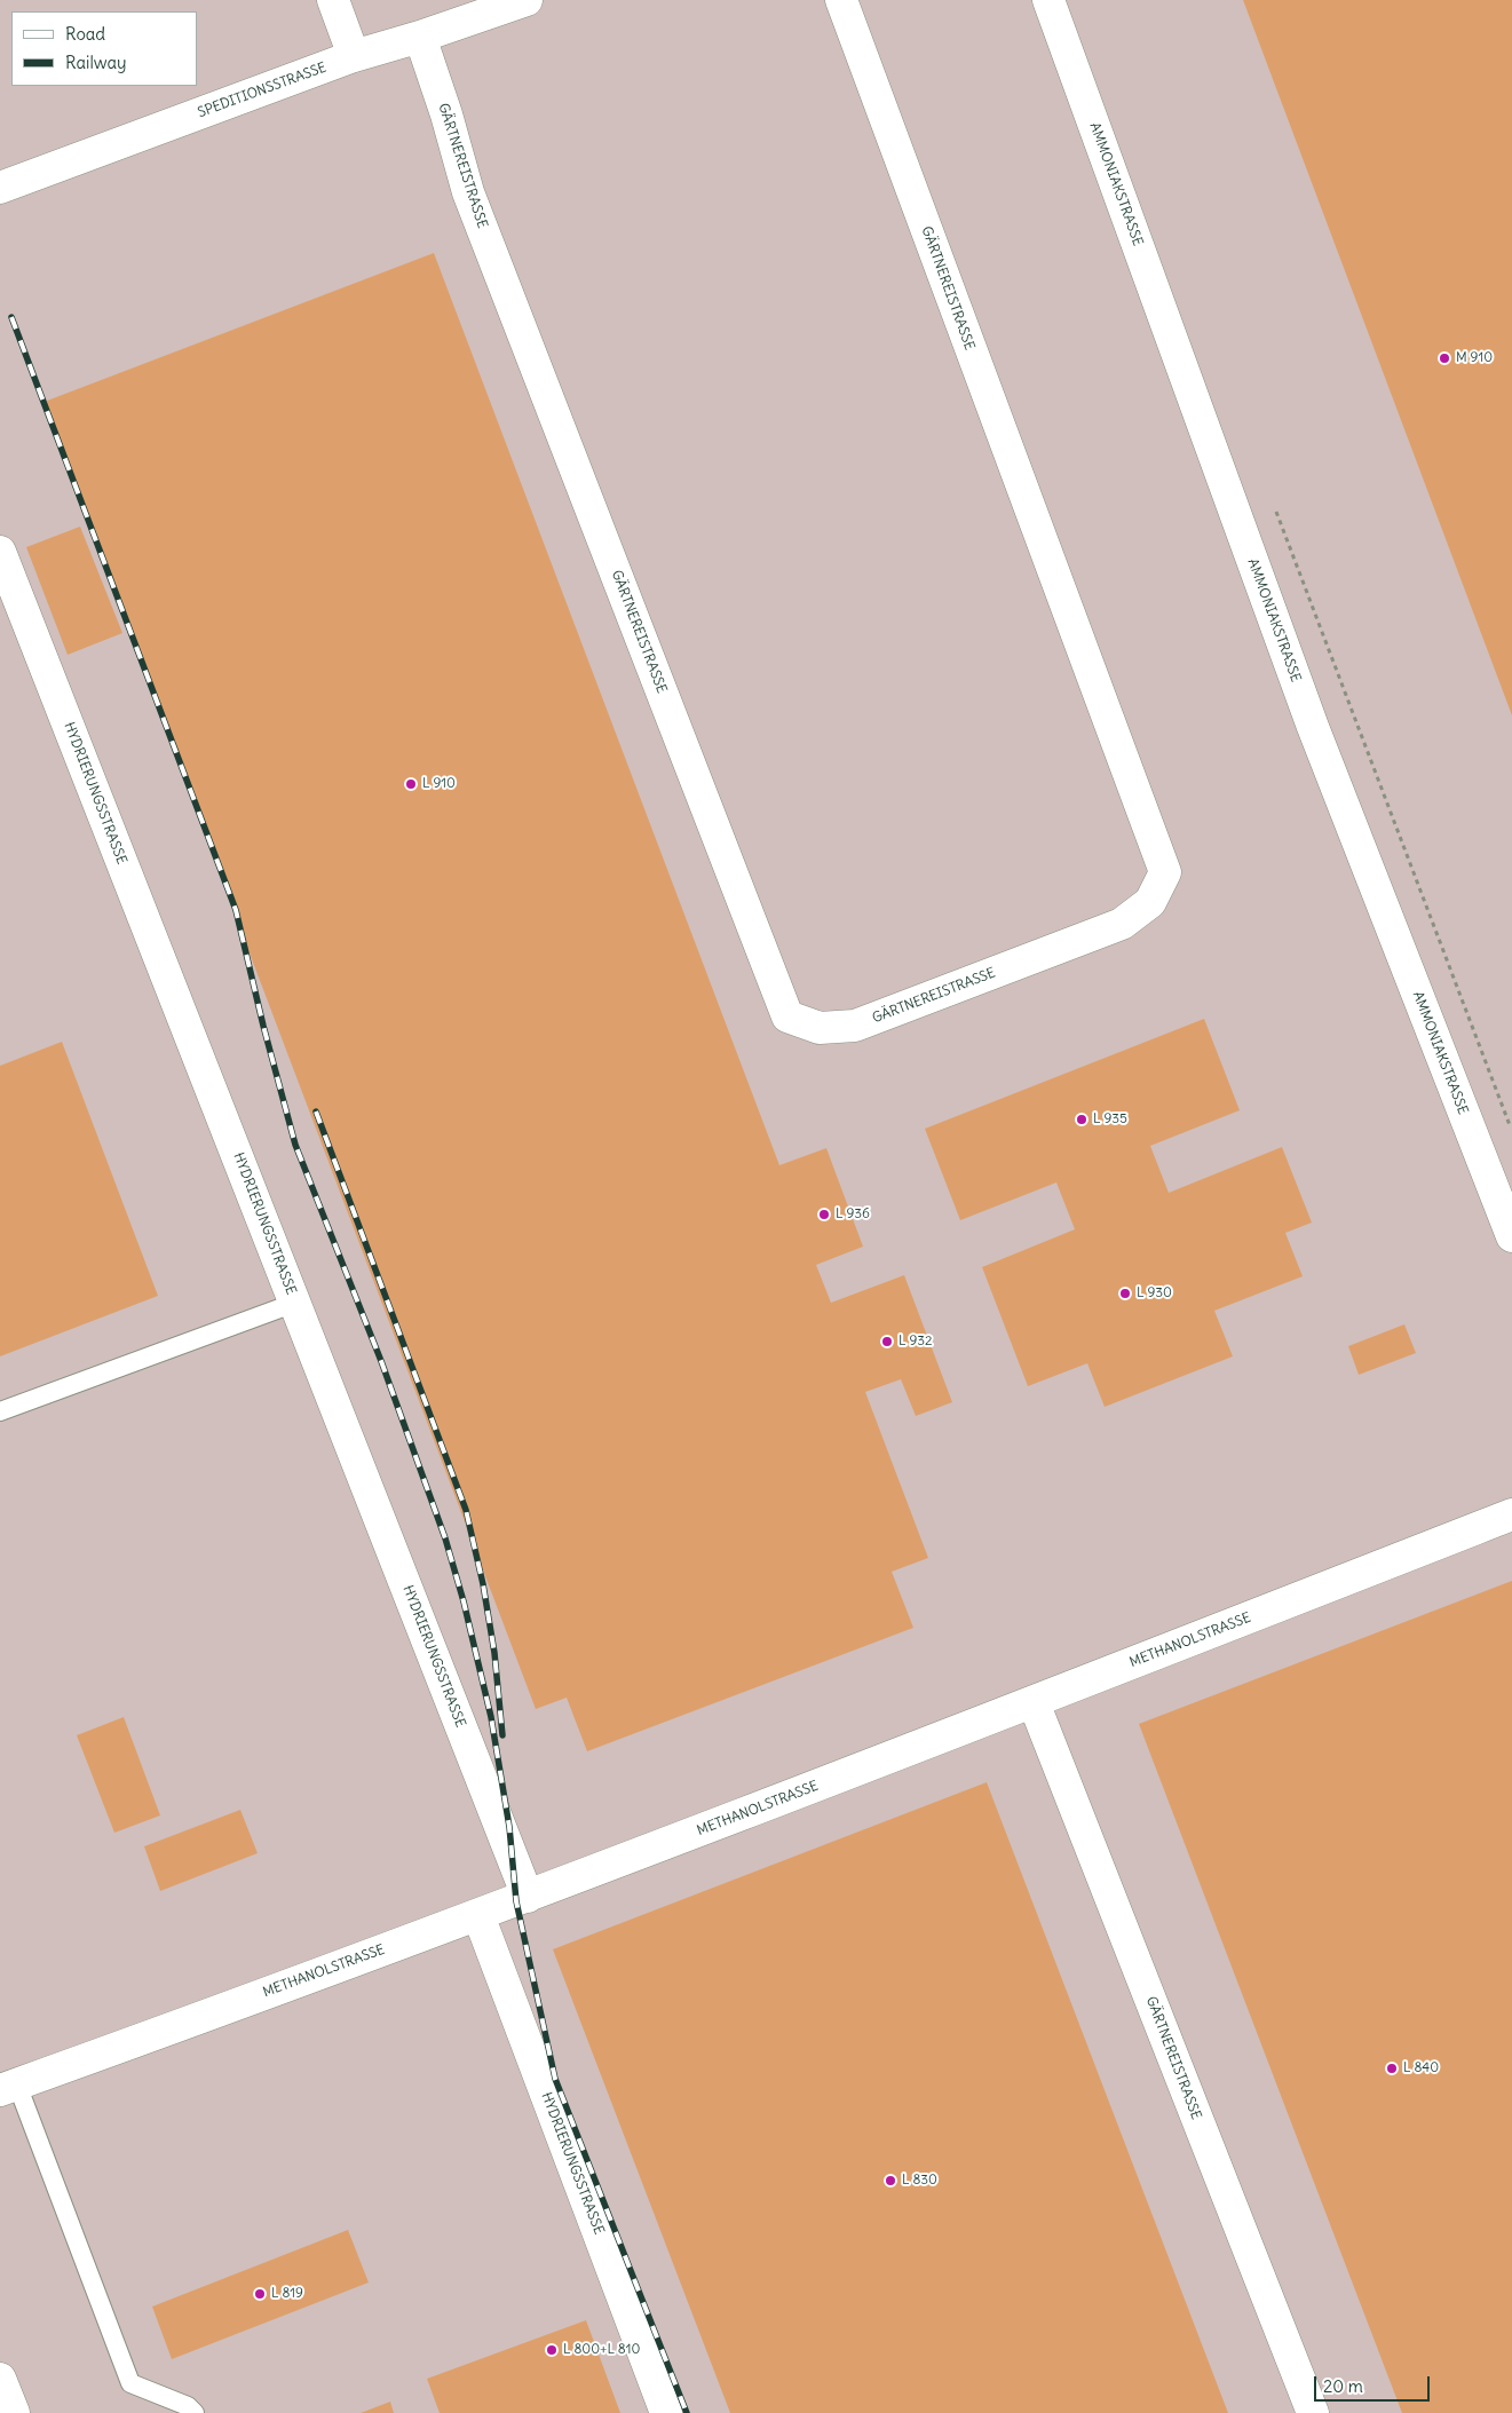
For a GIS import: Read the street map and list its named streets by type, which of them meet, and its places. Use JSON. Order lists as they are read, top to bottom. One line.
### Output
{"streets":{"street":["SPEDITIONSSTRASSE","GÄRTNEREISTRASSE","AMMONIAKSTRASSE","HYDRIERUNGSSTRASSE","METHANOLSTRASSE"]},"crossings":[["SPEDITIONSSTRASSE","GÄRTNEREISTRASSE"],["GÄRTNEREISTRASSE","METHANOLSTRASSE"],["HYDRIERUNGSSTRASSE","METHANOLSTRASSE"]],"places":["M 910","L 910","L 935","L 936","L 930","L 932","L 840","L 830","L 819","L 800+L 810"],"legend":["Road","Railway"],"scale_bar":"20 m"}
